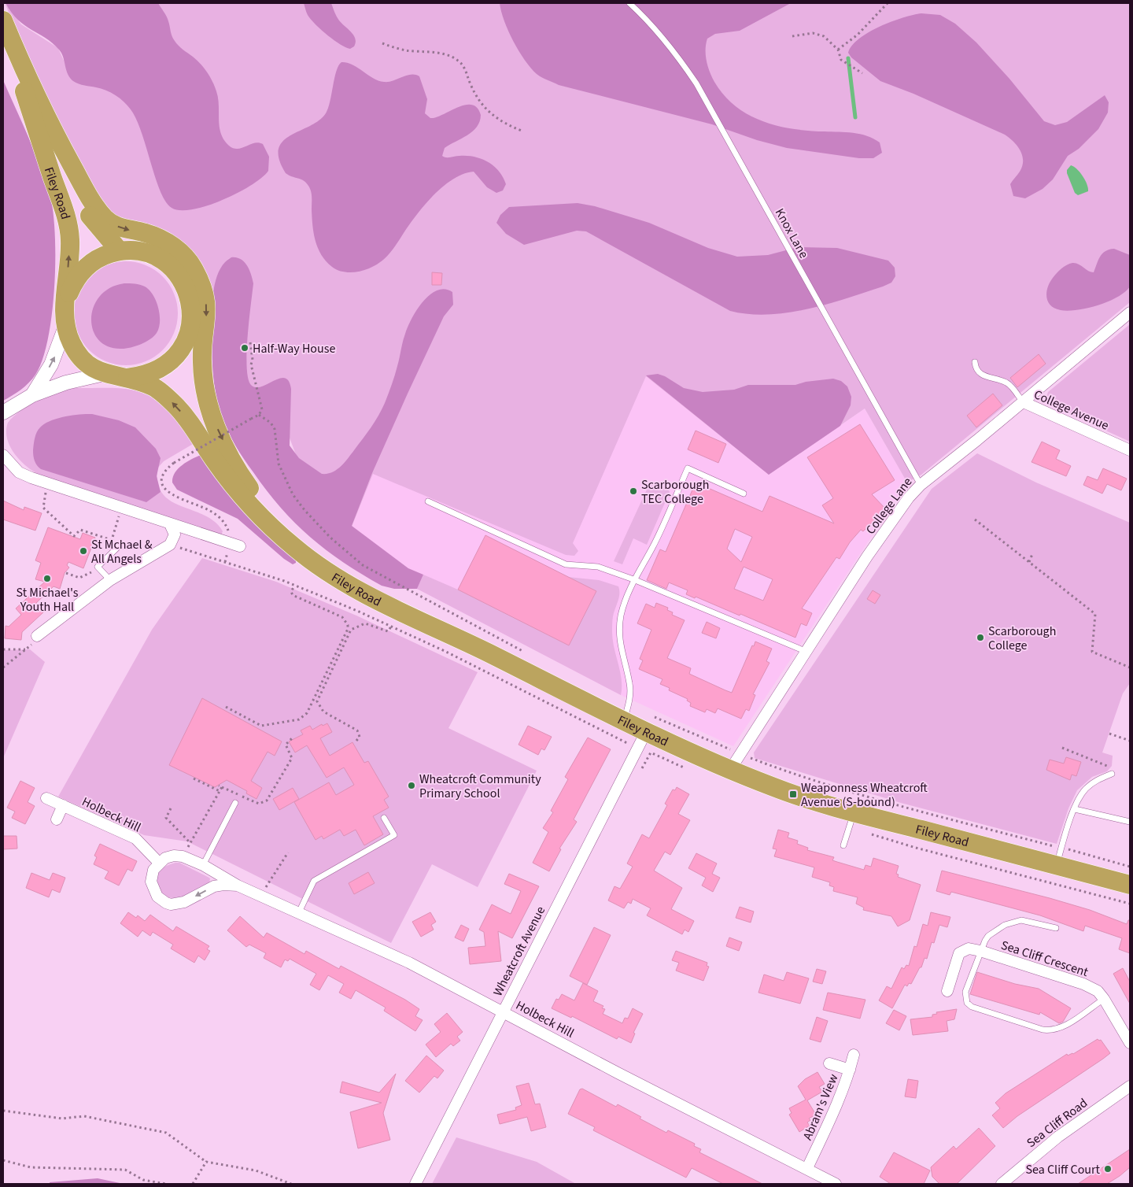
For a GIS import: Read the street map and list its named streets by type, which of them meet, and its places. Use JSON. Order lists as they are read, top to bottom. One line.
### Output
{"streets":{"highway":["Filey Road"],"street":["College Avenue","College Lane","Holbeck Hill","Wheatcroft Avenue","Sea Cliff Crescent","Abram's View","Sea Cliff Road"],"lane":["Knox Lane"]},"crossings":[["Filey Road","College Lane"],["Filey Road","Wheatcroft Avenue"],["Knox Lane","College Lane"],["College Avenue","College Lane"],["Holbeck Hill","Wheatcroft Avenue"],["Holbeck Hill","Abram's View"]],"places":{"other":["Half-Way House","Scarborough TEC College","St Mchael & All Angels","St Michael's Youth Hall","Scarborough College","Wheatcroft Community Primary School","Sea Cliff Court"],"transit":["Weaponness Wheatcroft Avenue (S-bound)"]}}
